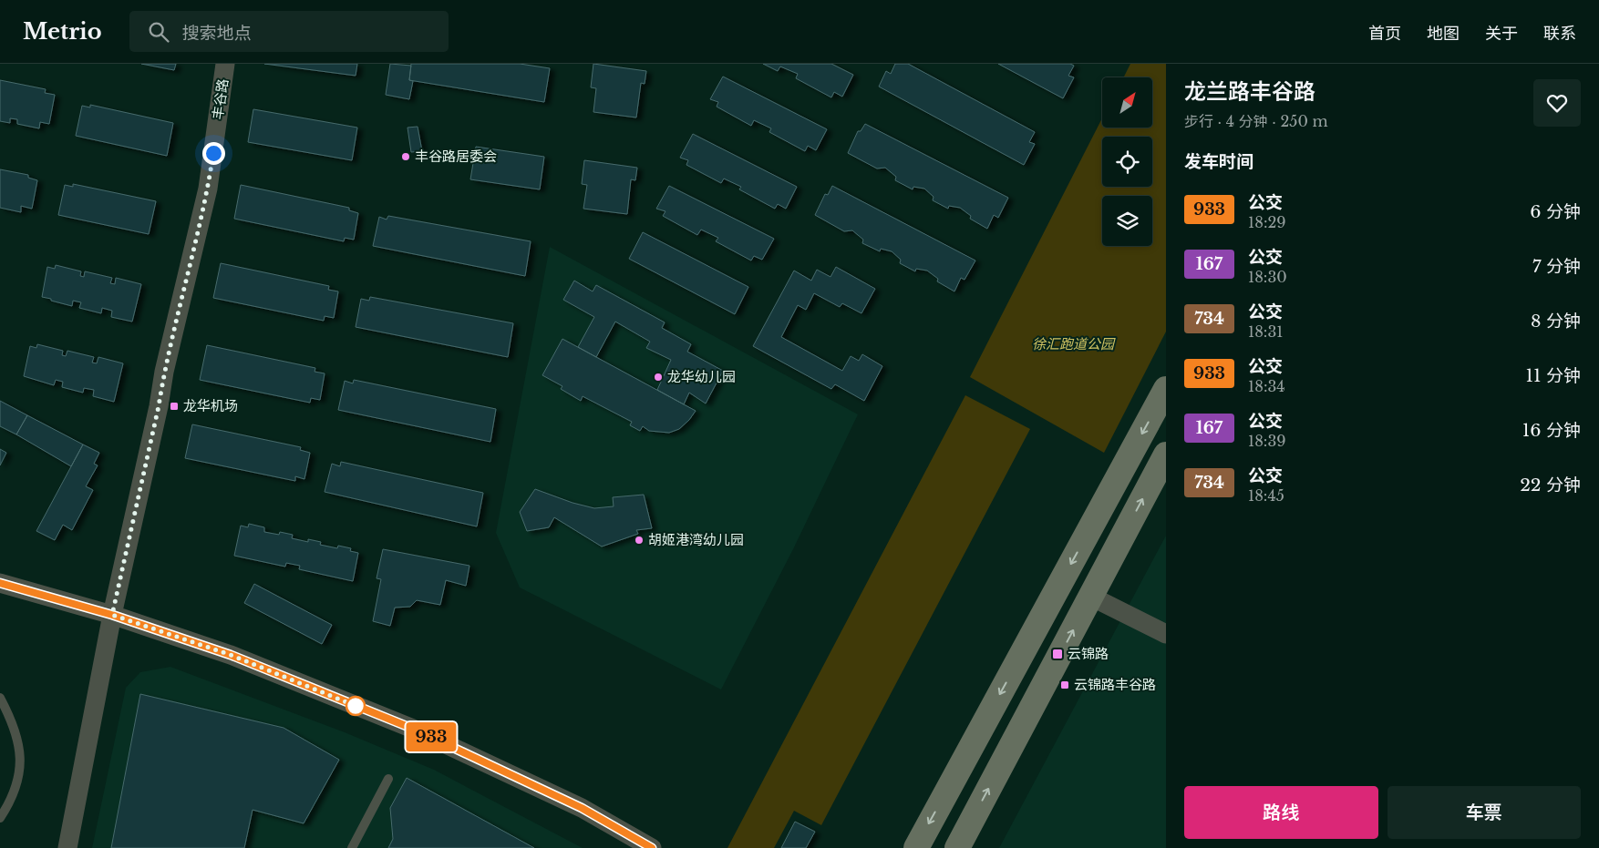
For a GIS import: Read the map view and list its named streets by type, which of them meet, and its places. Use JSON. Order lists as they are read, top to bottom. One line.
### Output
{"streets":{"street":["丰谷路"]},"parks":["徐汇跑道公园"],"places":{"other":["丰谷路居委会","龙华幼儿园","胡姬港湾幼儿园"],"transit":["龙华机场","云锦路","云锦路丰谷路"]},"lines":["bus line 933"],"north":"top right","page":{"header":"Metrio","search":"搜索地点","nav":["首页","地图","关于","联系"],"on_map":"933","heading":[["龙兰路丰谷路","步行 · 4 分钟 · 250 m"],"发车时间"],"list":[{"mark":"933","name":"公交","note":"18:29","value":"6 分钟"},{"mark":"167","name":"公交","note":"18:30","value":"7 分钟"},{"mark":"734","name":"公交","note":"18:31","value":"8 分钟"},{"mark":"933","name":"公交","note":"18:34","value":"11 分钟"},{"mark":"167","name":"公交","note":"18:39","value":"16 分钟"},{"mark":"734","name":"公交","note":"18:45","value":"22 分钟"}],"buttons":["路线","车票"]}}
